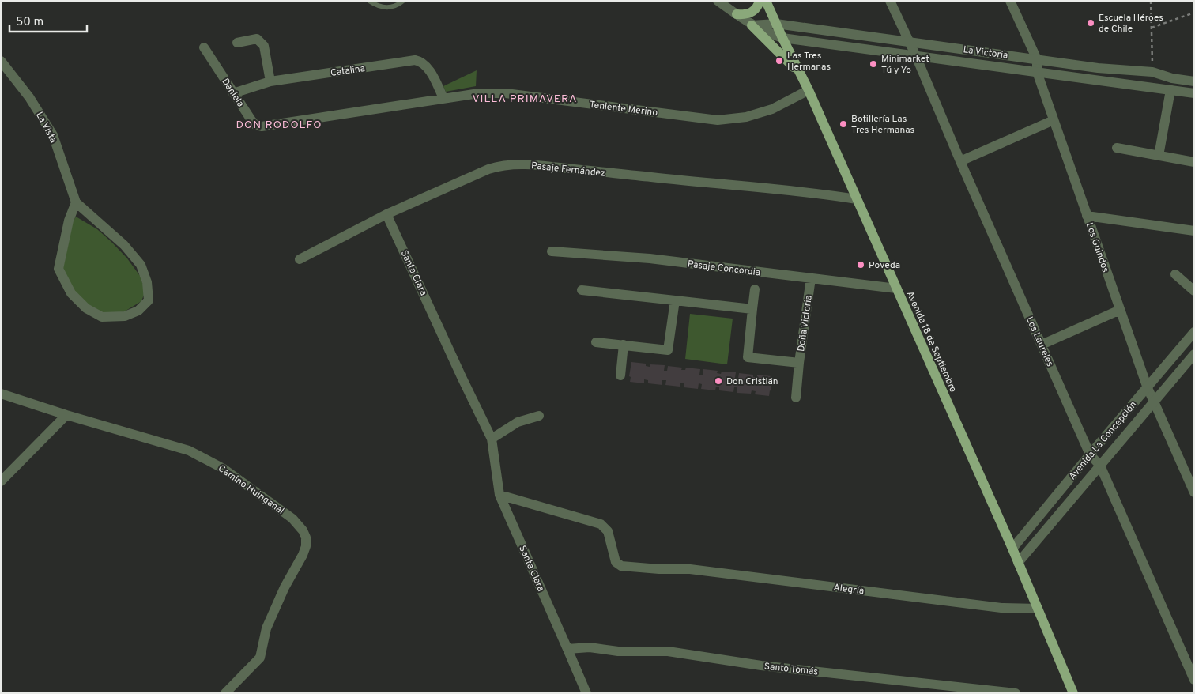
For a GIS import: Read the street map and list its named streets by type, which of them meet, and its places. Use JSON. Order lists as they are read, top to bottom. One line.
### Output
{"streets":{"main road":["Avenida 18 de Septiembre"],"street":["La Victoria","Catalina","Daniela","Teniente Merino","La Vista","Pasaje Fernández","Los Guindos","Pasaje Concordia","Santa Clara","Doña Victoria","Los Laureles","Avenida La Concepción","Camino Huinganal","Alegría","Santo Tomás"]},"crossings":[["La Victoria","Los Guindos"],["La Victoria","Avenida 18 de Septiembre"],["La Victoria","Los Laureles"],["Catalina","Daniela"],["Catalina","Teniente Merino"],["Daniela","Teniente Merino"],["Teniente Merino","Avenida 18 de Septiembre"],["Pasaje Fernández","Santa Clara"],["Pasaje Fernández","Avenida 18 de Septiembre"],["Los Guindos","Avenida La Concepción"],["Pasaje Concordia","Doña Victoria"],["Pasaje Concordia","Avenida 18 de Septiembre"],["Santa Clara","Alegría"],["Santa Clara","Santo Tomás"],["Avenida 18 de Septiembre","Avenida La Concepción"],["Avenida 18 de Septiembre","Alegría"],["Los Laureles","Avenida La Concepción"]],"districts":["VILLA PRIMAVERA","DON RODOLFO"],"places":["Escuela Héroes de Chile","Las Tres Hermanas","Minimarket Tú y Yo","Botillería Las Tres Hermanas","Poveda","Don Cristián"],"scale_bar":"50 m"}
